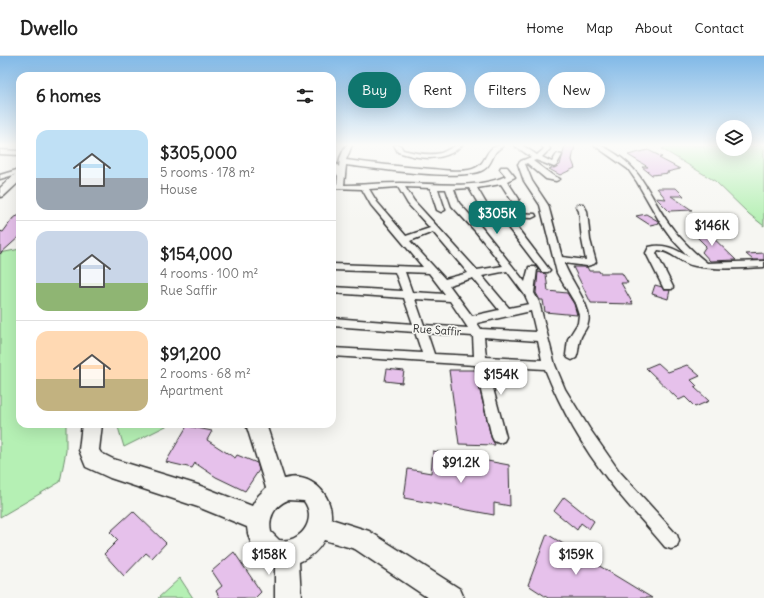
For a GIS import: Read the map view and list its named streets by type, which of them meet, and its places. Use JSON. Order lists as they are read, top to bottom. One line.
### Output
{"streets":{"street":["Rue Saffir"]},"page":{"header":"Dwello","nav":["Home","Map","About","Contact"],"chip":["Buy","Rent","Filters","New"],"heading":"6 homes","list":[{"name":"$305,000","note":"5 rooms · 178 m² · House"},{"name":"$154,000","note":"4 rooms · 100 m² · Rue Saffir"},{"name":"$91,200","note":"2 rooms · 68 m² · Apartment"}],"price":["$305K","$146K","$154K","$91.2K","$158K","$159K"]}}
